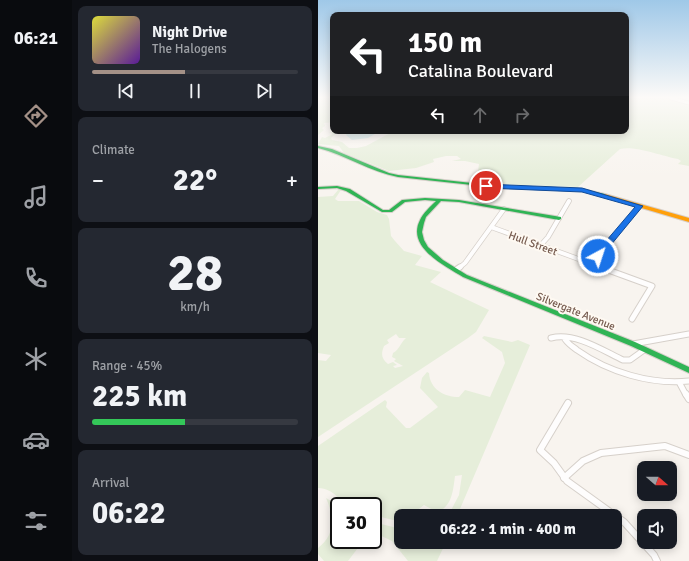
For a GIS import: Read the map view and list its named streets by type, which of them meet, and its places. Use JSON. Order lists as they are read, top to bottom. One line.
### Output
{"streets":{"street":["Hull Street","Silvergate Avenue"]},"north":"right","page":{"tabs":"06:21","turn":["150 m","Catalina Boulevard"],"song":["Night Drive","The Halogens"],"tile":["Climate",["28","km/h"],["Range · 45%","225 km"],["Arrival","06:22"]],"heat":["−","22°","+"],"limit":"30","trip":"06:22 · 1 min · 400 m"}}
